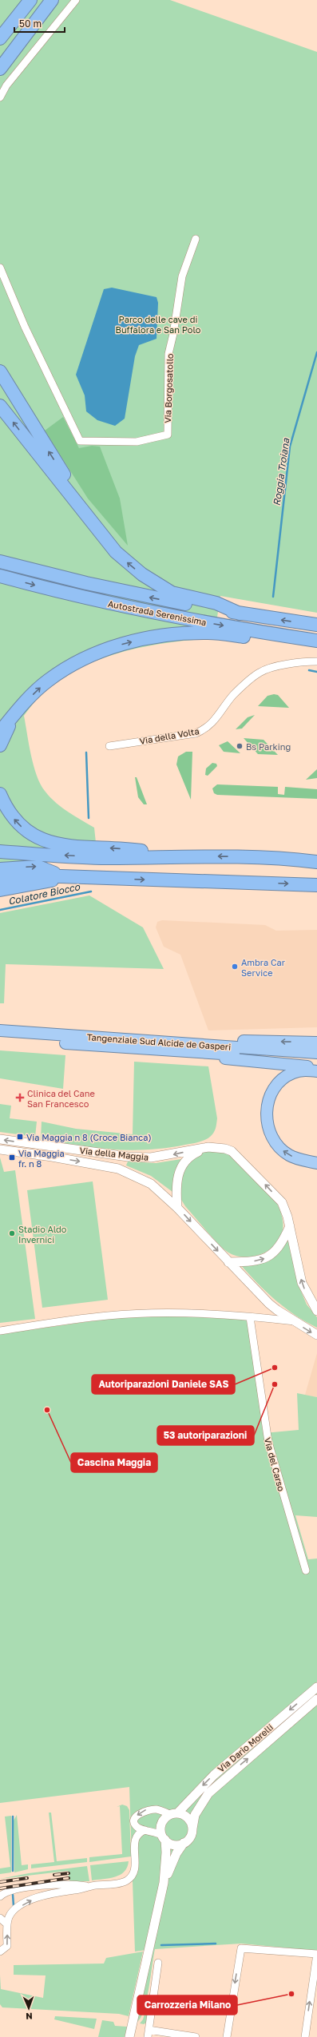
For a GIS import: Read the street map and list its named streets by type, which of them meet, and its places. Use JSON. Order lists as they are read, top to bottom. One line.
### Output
{"streets":{"highway":["Autostrada Serenissima","Tangenziale Sud Alcide de Gasperi"],"street":["Via Borgosatollo","Via della Volta","Via della Maggia","Via del Carso","Via Dario Morelli"]},"water":["Roggia Troiana","Colatore Biocco"],"parks":["Parco delle cave di Buffalora e San Polo"],"places":{"other":["Bs Parking","Ambra Car Service","Stadio Aldo Invernici","Autoriparazioni Daniele SAS","53 autoriparazioni","Cascina Maggia","Carrozzeria Milano"],"health":["Clinica del Cane San Francesco"],"transit":["Via Maggia n 8 (Croce Bianca)","Via Maggia fr. n 8"]},"scale_bar":"50 m","north":"bottom"}
